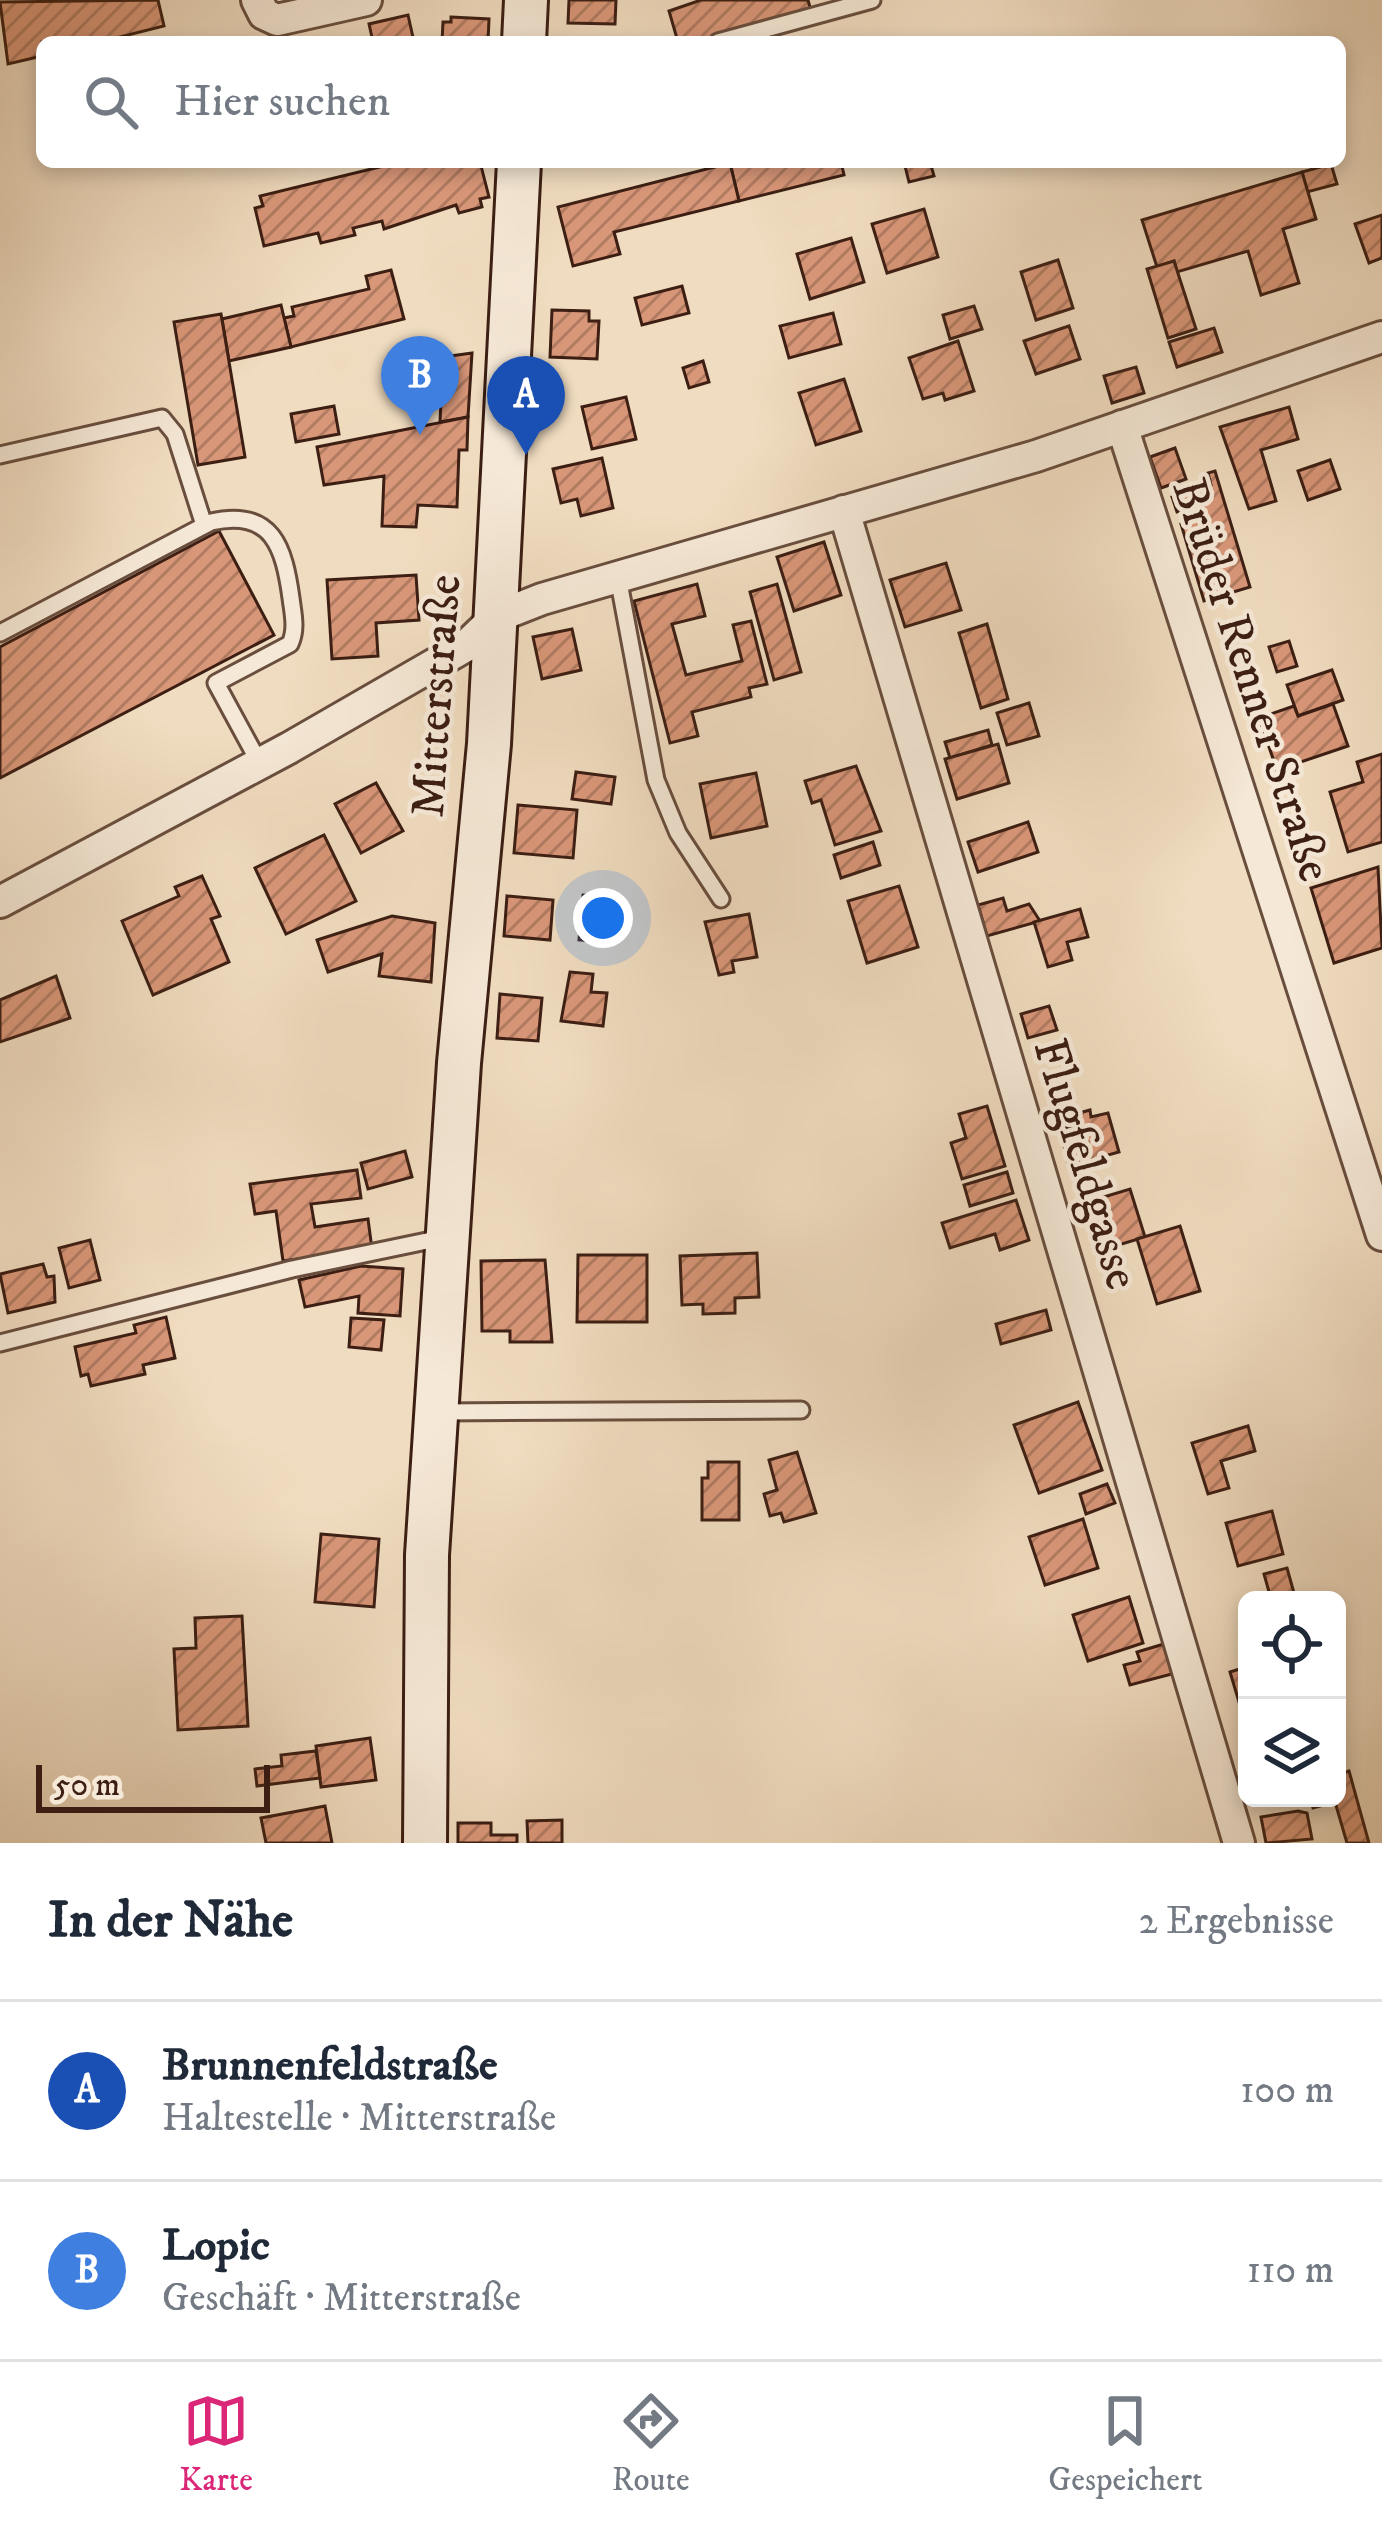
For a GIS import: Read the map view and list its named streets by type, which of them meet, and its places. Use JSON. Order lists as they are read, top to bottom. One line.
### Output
{"streets":{"main road":["Mitterstraße"],"street":["Brüder Renner Straße","Flugfeldgasse"]},"scale_bar":"50 m","page":{"search":"Hier suchen","pins":["B","A"],"scale":"50 m","heading":["In der Nähe","2 Ergebnisse"],"list":[{"mark":"A","name":"Brunnenfeldstraße","note":"Haltestelle · Mitterstraße","value":"100 m"},{"mark":"B","name":"Lopic","note":"Geschäft · Mitterstraße","value":"110 m"}],"nav":["Karte","Route","Gespeichert"]}}
